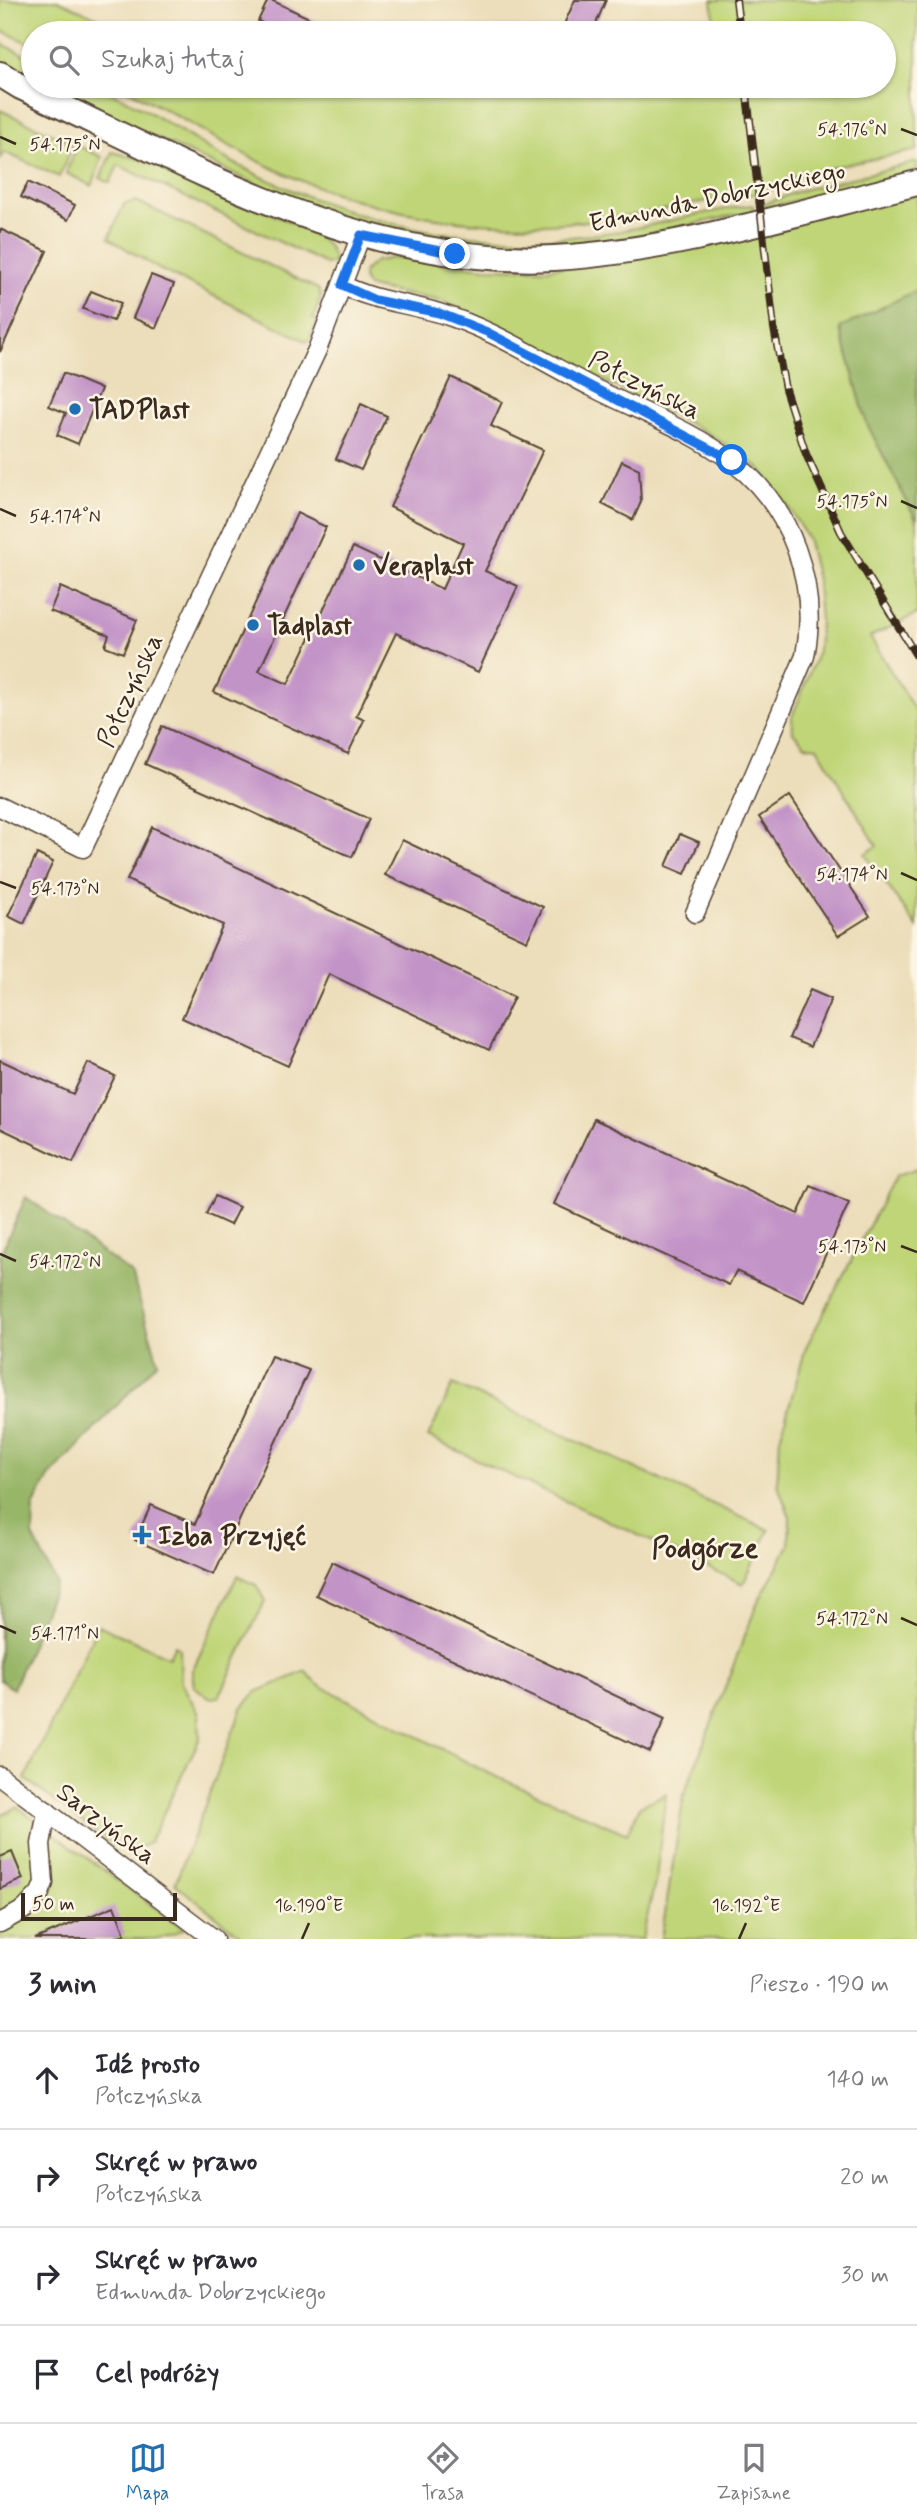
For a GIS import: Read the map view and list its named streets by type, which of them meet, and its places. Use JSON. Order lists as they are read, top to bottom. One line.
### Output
{"streets":{"main road":["Edmunda Dobrzyckiego"],"street":["Połczyńska","Sarzyńska"]},"crossings":[["Edmunda Dobrzyckiego","Połczyńska"]],"districts":["Podgórze"],"places":{"other":["TADPlast","Veraplast","Tadplast"],"health":["Izba Przyjęć"]},"scale_bar":"50 m","page":{"search":"Szukaj tutaj","scale":"50 m","heading":["3 min","Pieszo · 190 m"],"list":[["Idź prosto","Połczyńska","140 m"],["Skręć w prawo","Połczyńska","20 m"],["Skręć w prawo","Edmunda Dobrzyckiego","30 m"],"Cel podróży"],"nav":["Mapa","Trasa","Zapisane"]},"coordinates":["54.176°N","54.175°N","54.174°N","54.173°N","54.172°N","54.171°N","16.190°E","16.192°E"]}
